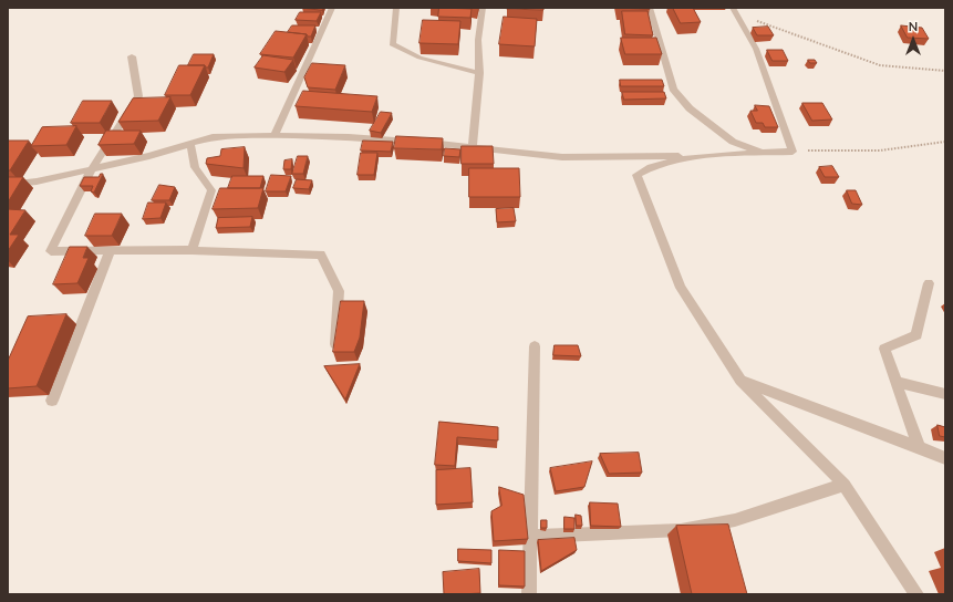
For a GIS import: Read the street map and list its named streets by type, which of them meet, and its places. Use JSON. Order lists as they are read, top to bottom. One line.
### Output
{"north":"top"}
